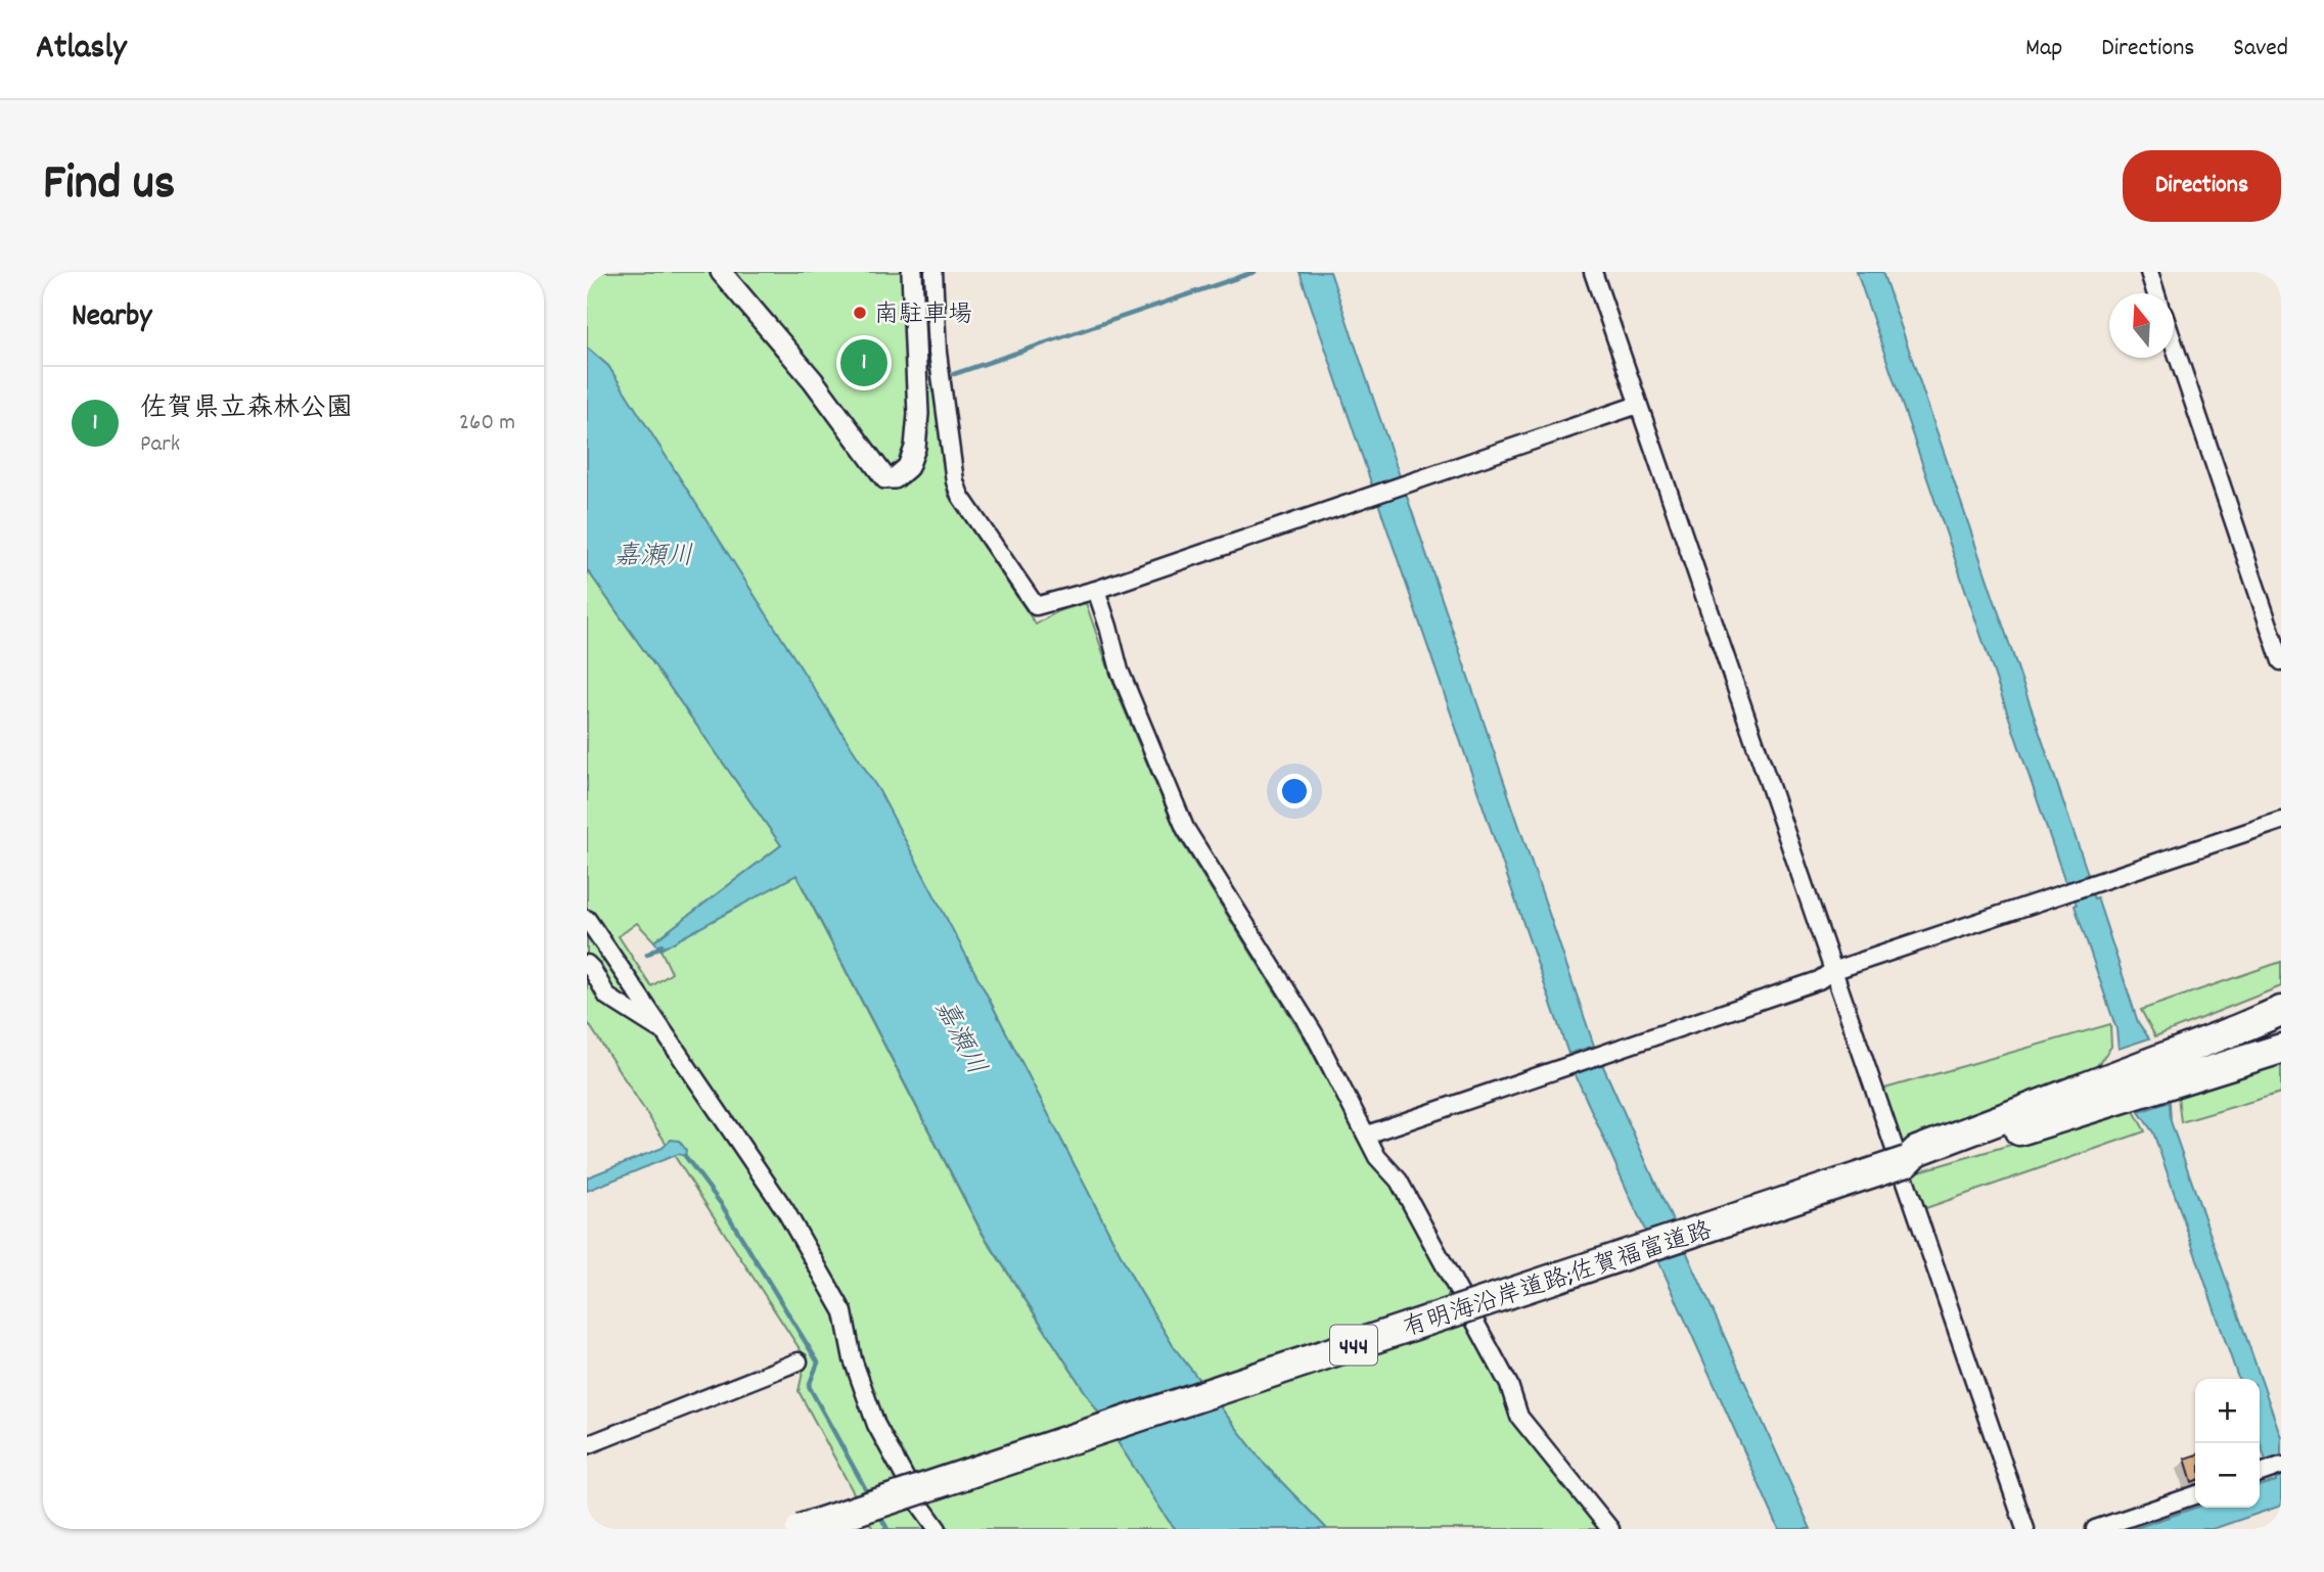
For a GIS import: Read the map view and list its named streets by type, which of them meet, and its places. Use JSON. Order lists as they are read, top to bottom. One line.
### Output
{"streets":{"highway":["有明海沿岸道路;佐賀福富道路","444"]},"water":["嘉瀬川"],"places":["南駐車場"],"north":"top","page":{"header":"Atlasly","nav":["Map","Directions","Saved"],"title":"Find us","buttons":"Directions","heading":"Nearby","pins":"1","list":[{"mark":"1","name":"佐賀県立森林公園","note":"Park","value":"260 m"}],"map_buttons":["+","−"]}}
